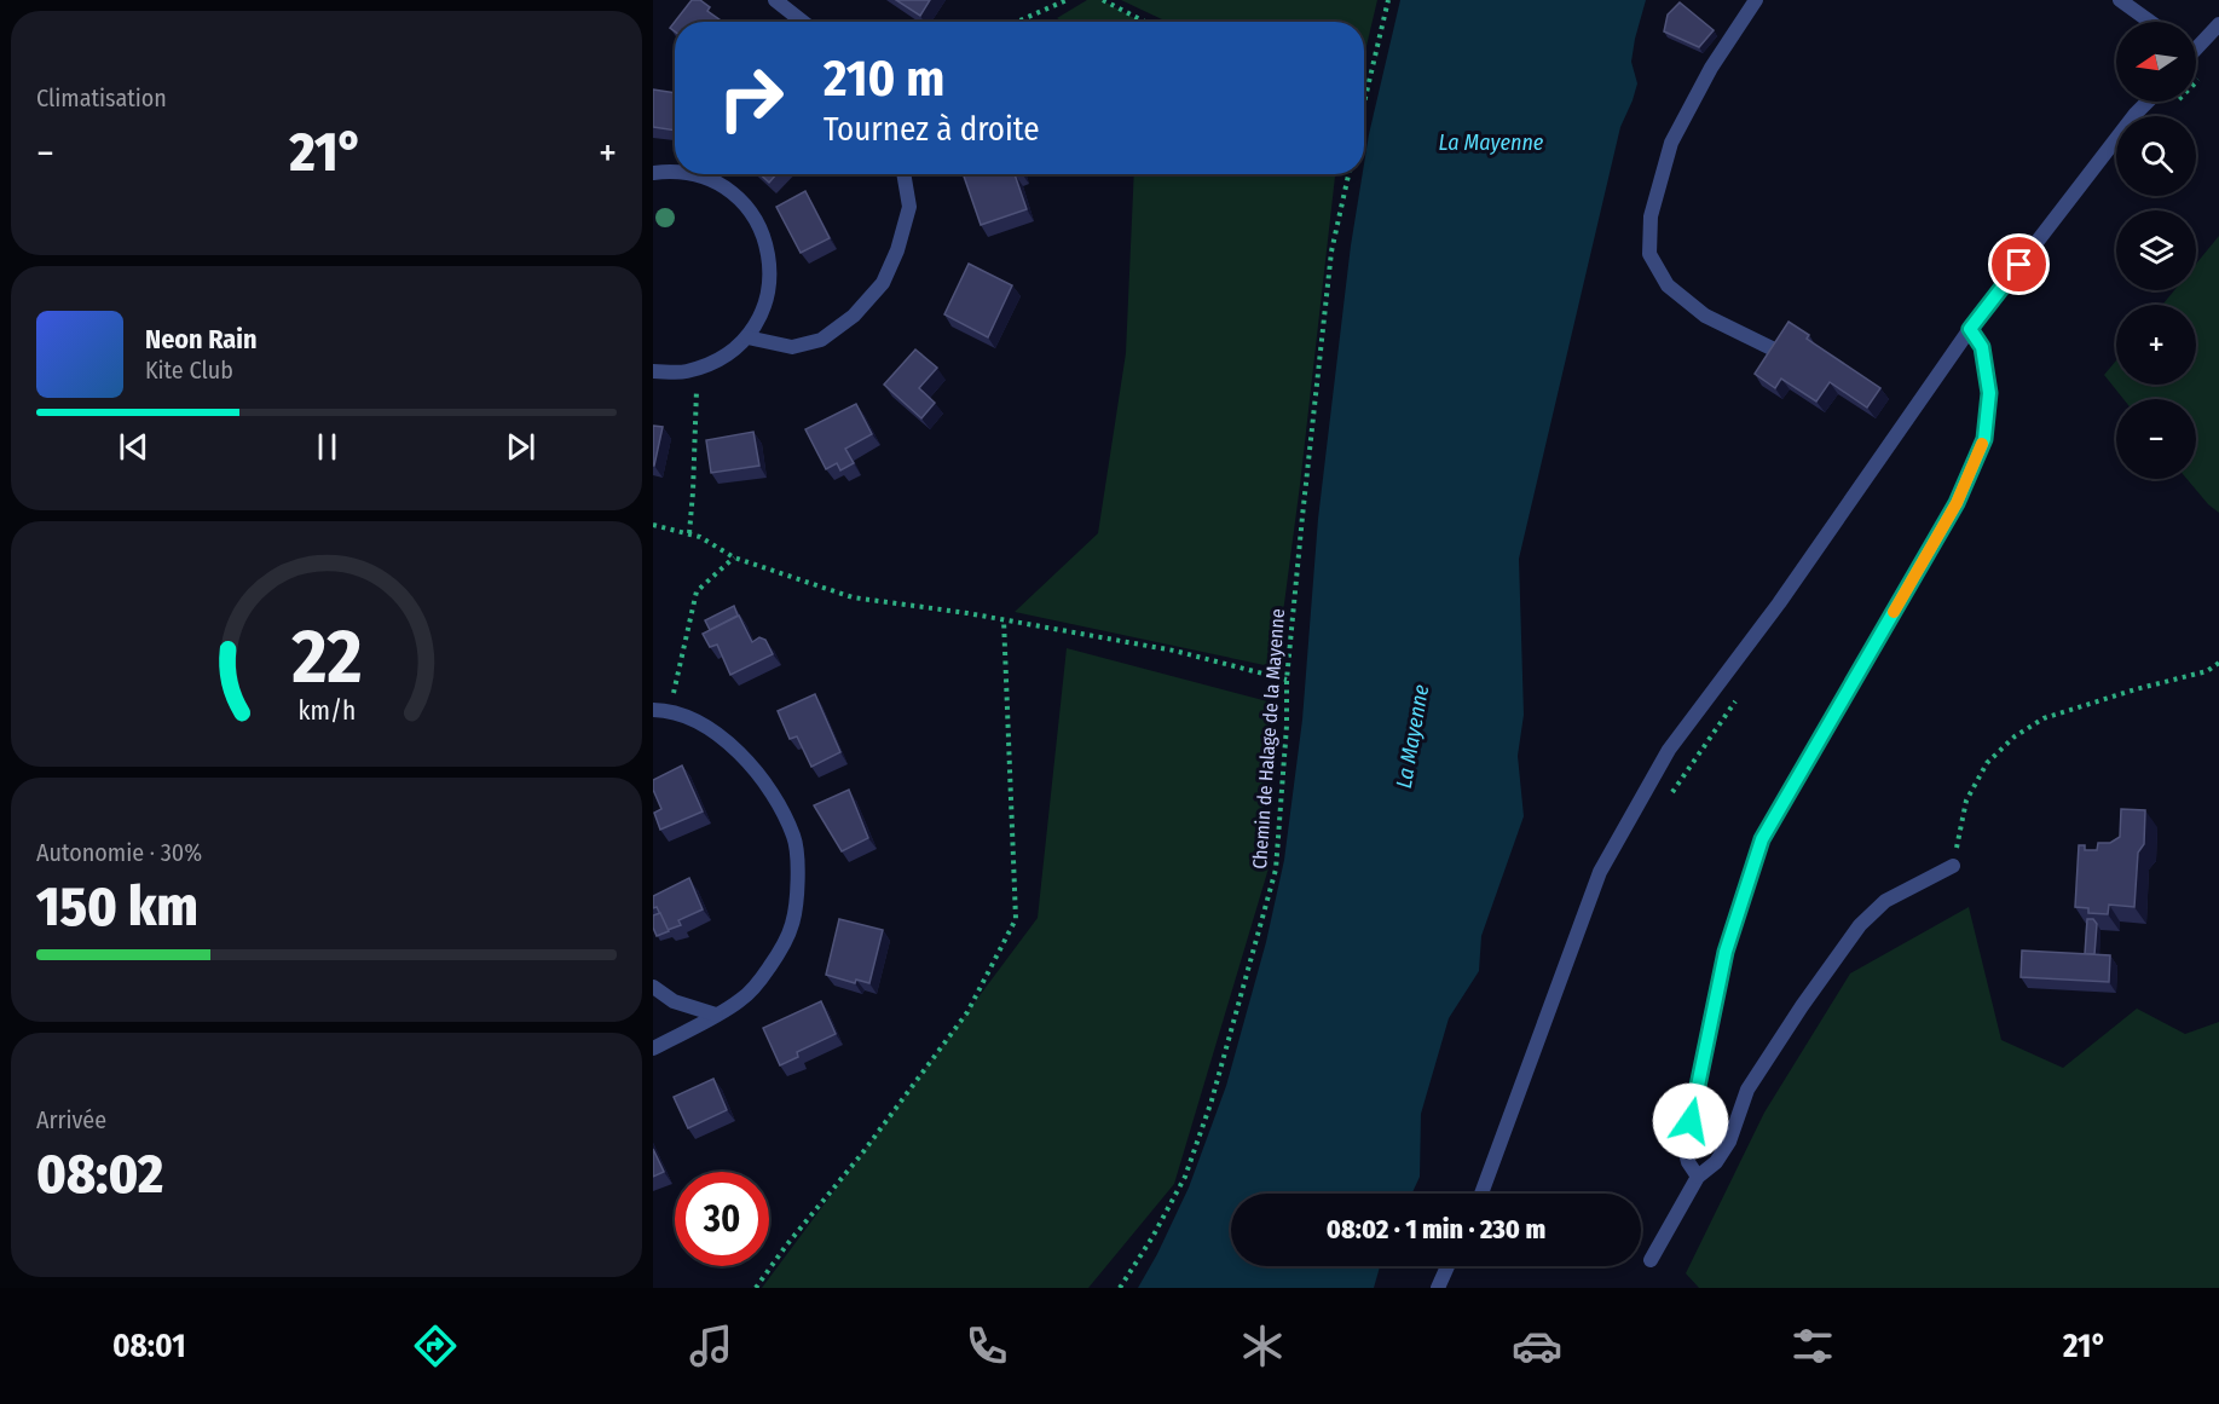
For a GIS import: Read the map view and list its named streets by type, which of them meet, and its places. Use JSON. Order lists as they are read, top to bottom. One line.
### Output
{"streets":{"path":["Chemin de Halage de la Mayenne"]},"water":["La Mayenne"],"north":"left","page":{"tile":["Climatisation",["Autonomie · 30%","150 km"],["Arrivée","08:02"]],"map_buttons":["+","−"],"turn":["210 m","Tournez à droite"],"heat":["−","21°","+"],"song":["Neon Rain","Kite Club"],"limit":"30","trip":"08:02 · 1 min · 230 m","tabs":["08:01","21°"],"gauge":["22","km/h"]}}
